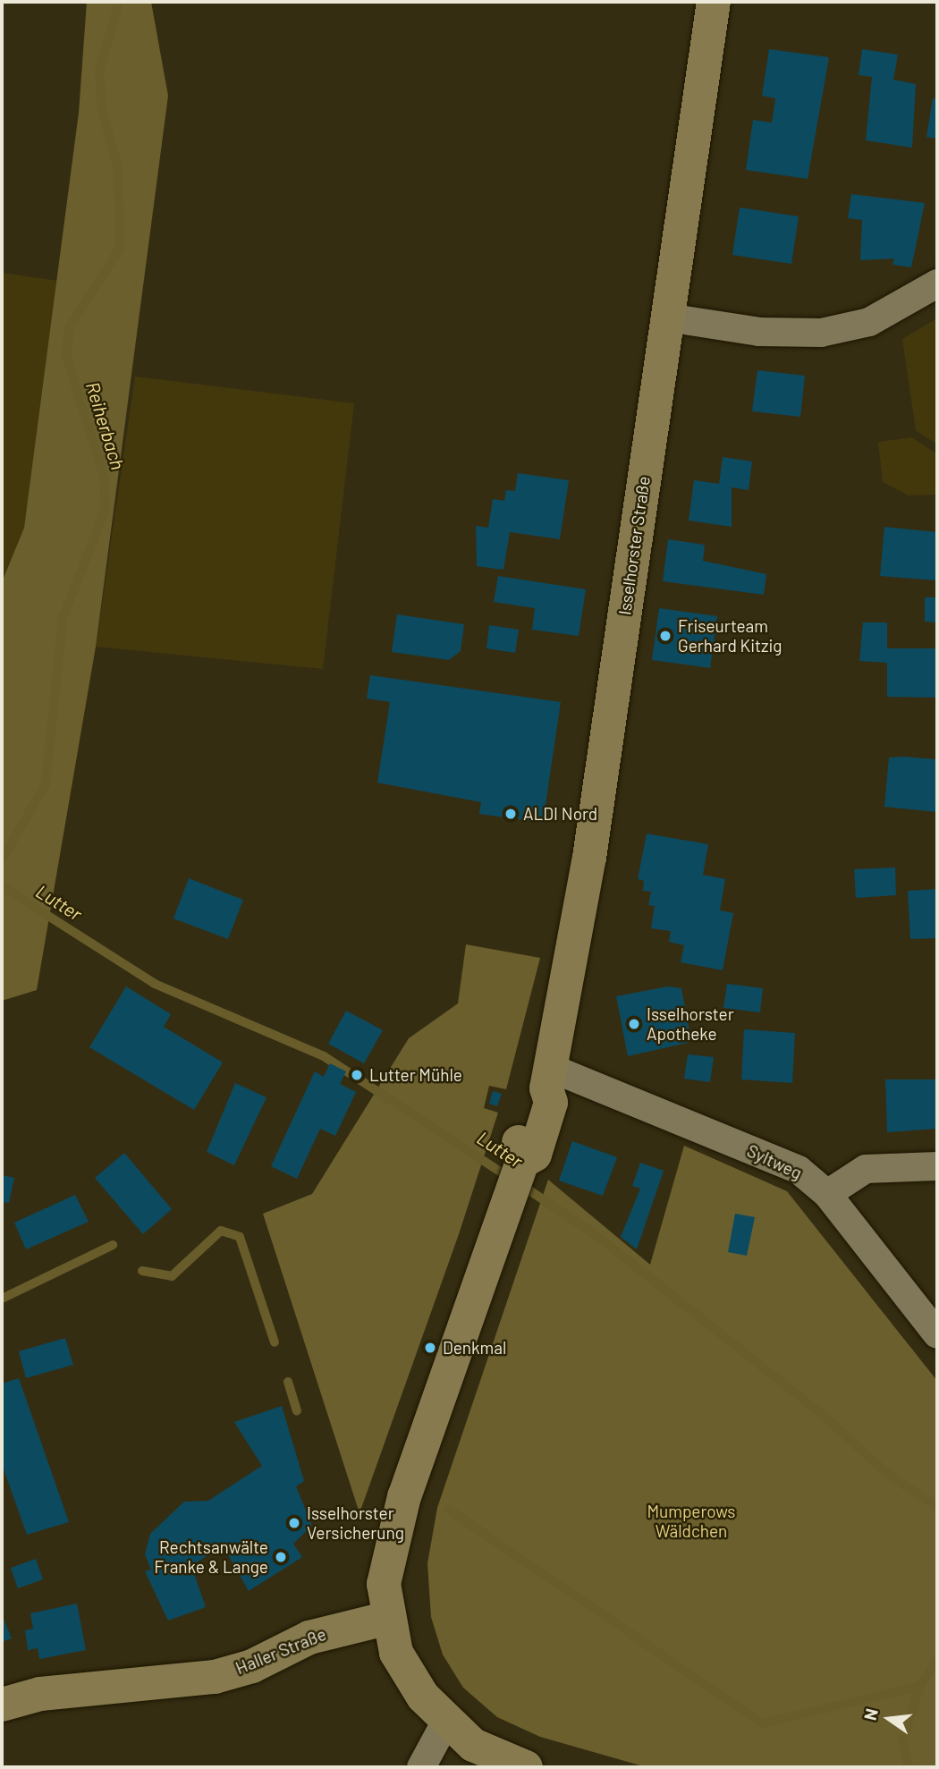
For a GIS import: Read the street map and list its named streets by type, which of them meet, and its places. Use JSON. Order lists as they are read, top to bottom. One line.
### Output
{"streets":{"street":["Isselhorster Straße","Syltweg","Haller Straße"]},"crossings":[["Isselhorster Straße","Syltweg"],["Isselhorster Straße","Haller Straße"]],"water":["Reiherbach","Lutter"],"parks":["Mumperows Wäldchen"],"places":["Friseurteam Gerhard Kitzig","ALDI Nord","Isselhorster Apotheke","Lutter Mühle","Denkmal","Isselhorster Versicherung","Rechtsanwälte Franke & Lange"],"north":"left"}
